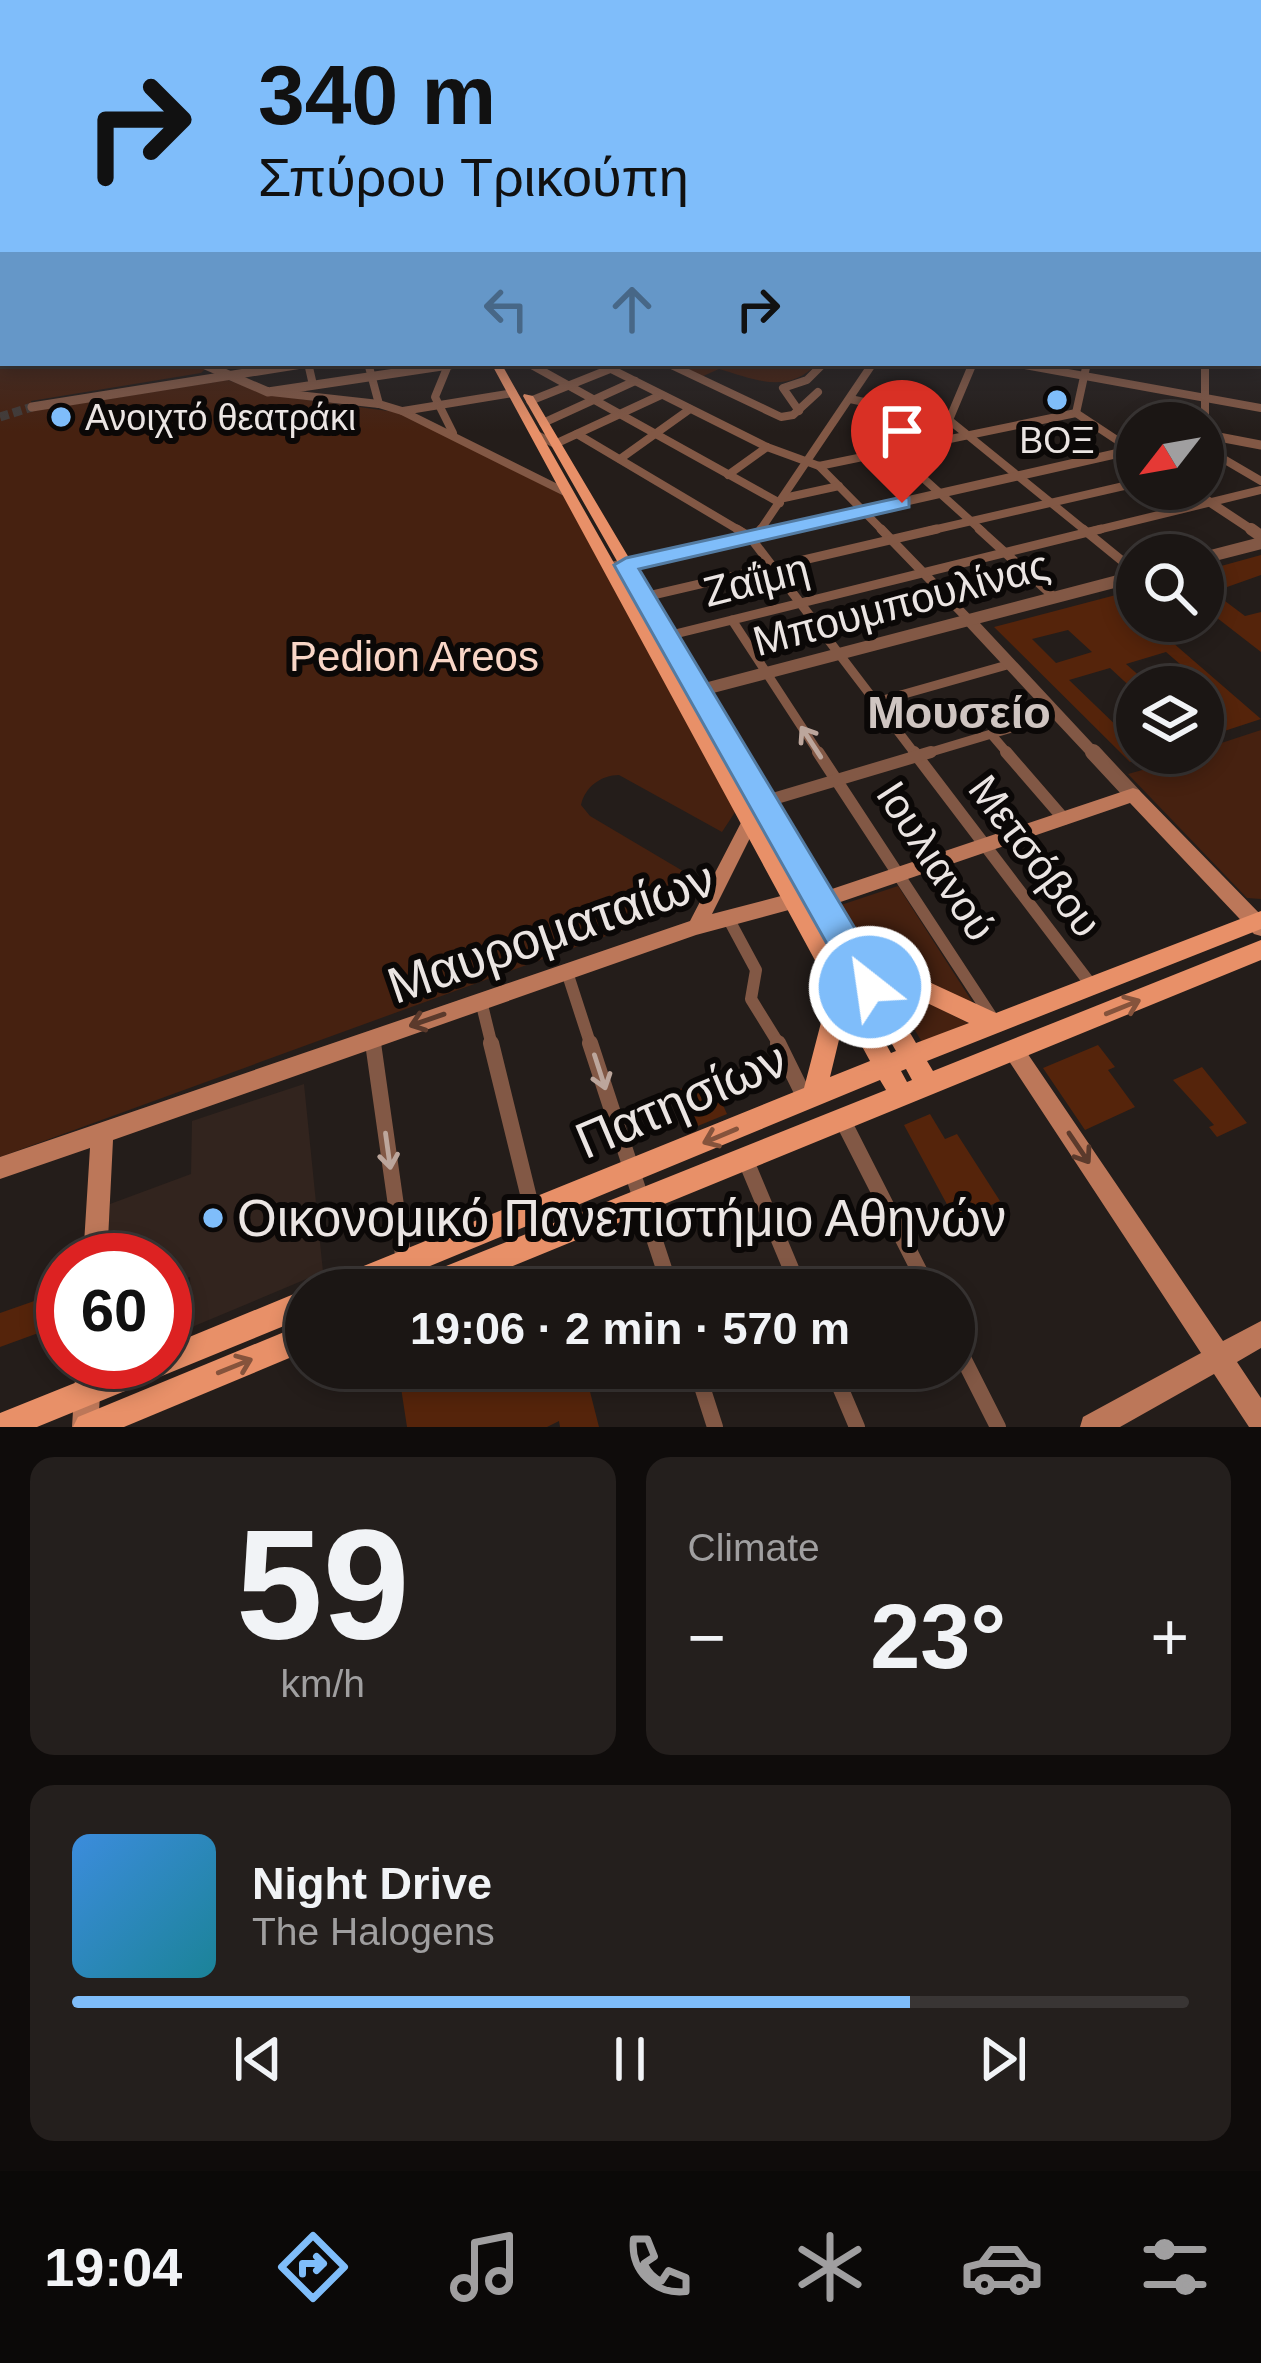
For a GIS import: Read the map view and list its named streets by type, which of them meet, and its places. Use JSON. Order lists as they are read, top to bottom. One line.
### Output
{"streets":{"main road":["Μαυροματαίων","Πατησίων"],"street":["Ζαΐμη","Μπουμπουλίνας","Μετσόβου","Ιουλιανού"]},"crossings":[["Ζαΐμη","Μετσόβου"],["Ζαΐμη","Ιουλιανού"],["Μπουμπουλίνας","Μετσόβου"],["Μπουμπουλίνας","Ιουλιανού"],["Μετσόβου","Μαυροματαίων"],["Μετσόβου","Πατησίων"],["Ιουλιανού","Μαυροματαίων"],["Ιουλιανού","Πατησίων"]],"districts":["Μουσείο"],"parks":["Pedion Areos"],"places":["ΒΟΞ","Ανοιχτό θεατράκι","Οικονομικό Πανεπιστήμιο Αθηνών"],"north":"bottom left","page":{"turn":["340 m","Σπύρου Τρικούπη"],"limit":"60","trip":"19:06 · 2 min · 570 m","tile":[["59","km/h"],"Climate"],"heat":["−","23°","+"],"song":["Night Drive","The Halogens"],"tabs":"19:04"}}
